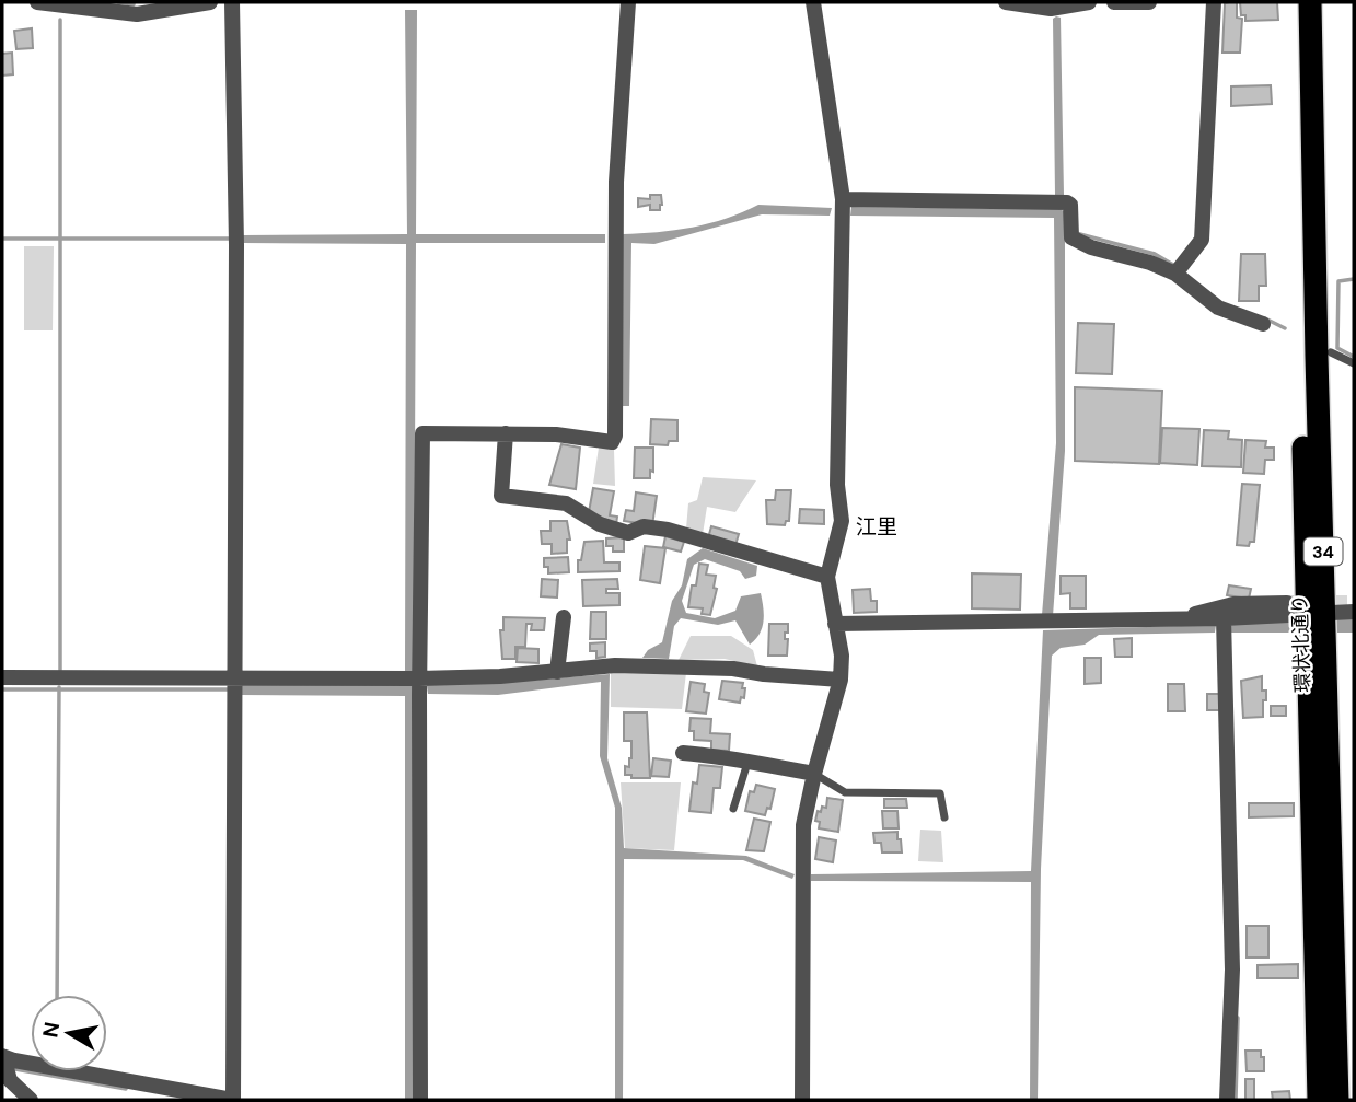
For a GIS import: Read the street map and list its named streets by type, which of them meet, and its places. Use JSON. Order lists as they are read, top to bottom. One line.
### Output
{"streets":{"highway":["34","環状北通り"]},"districts":["江里"],"north":"left"}
